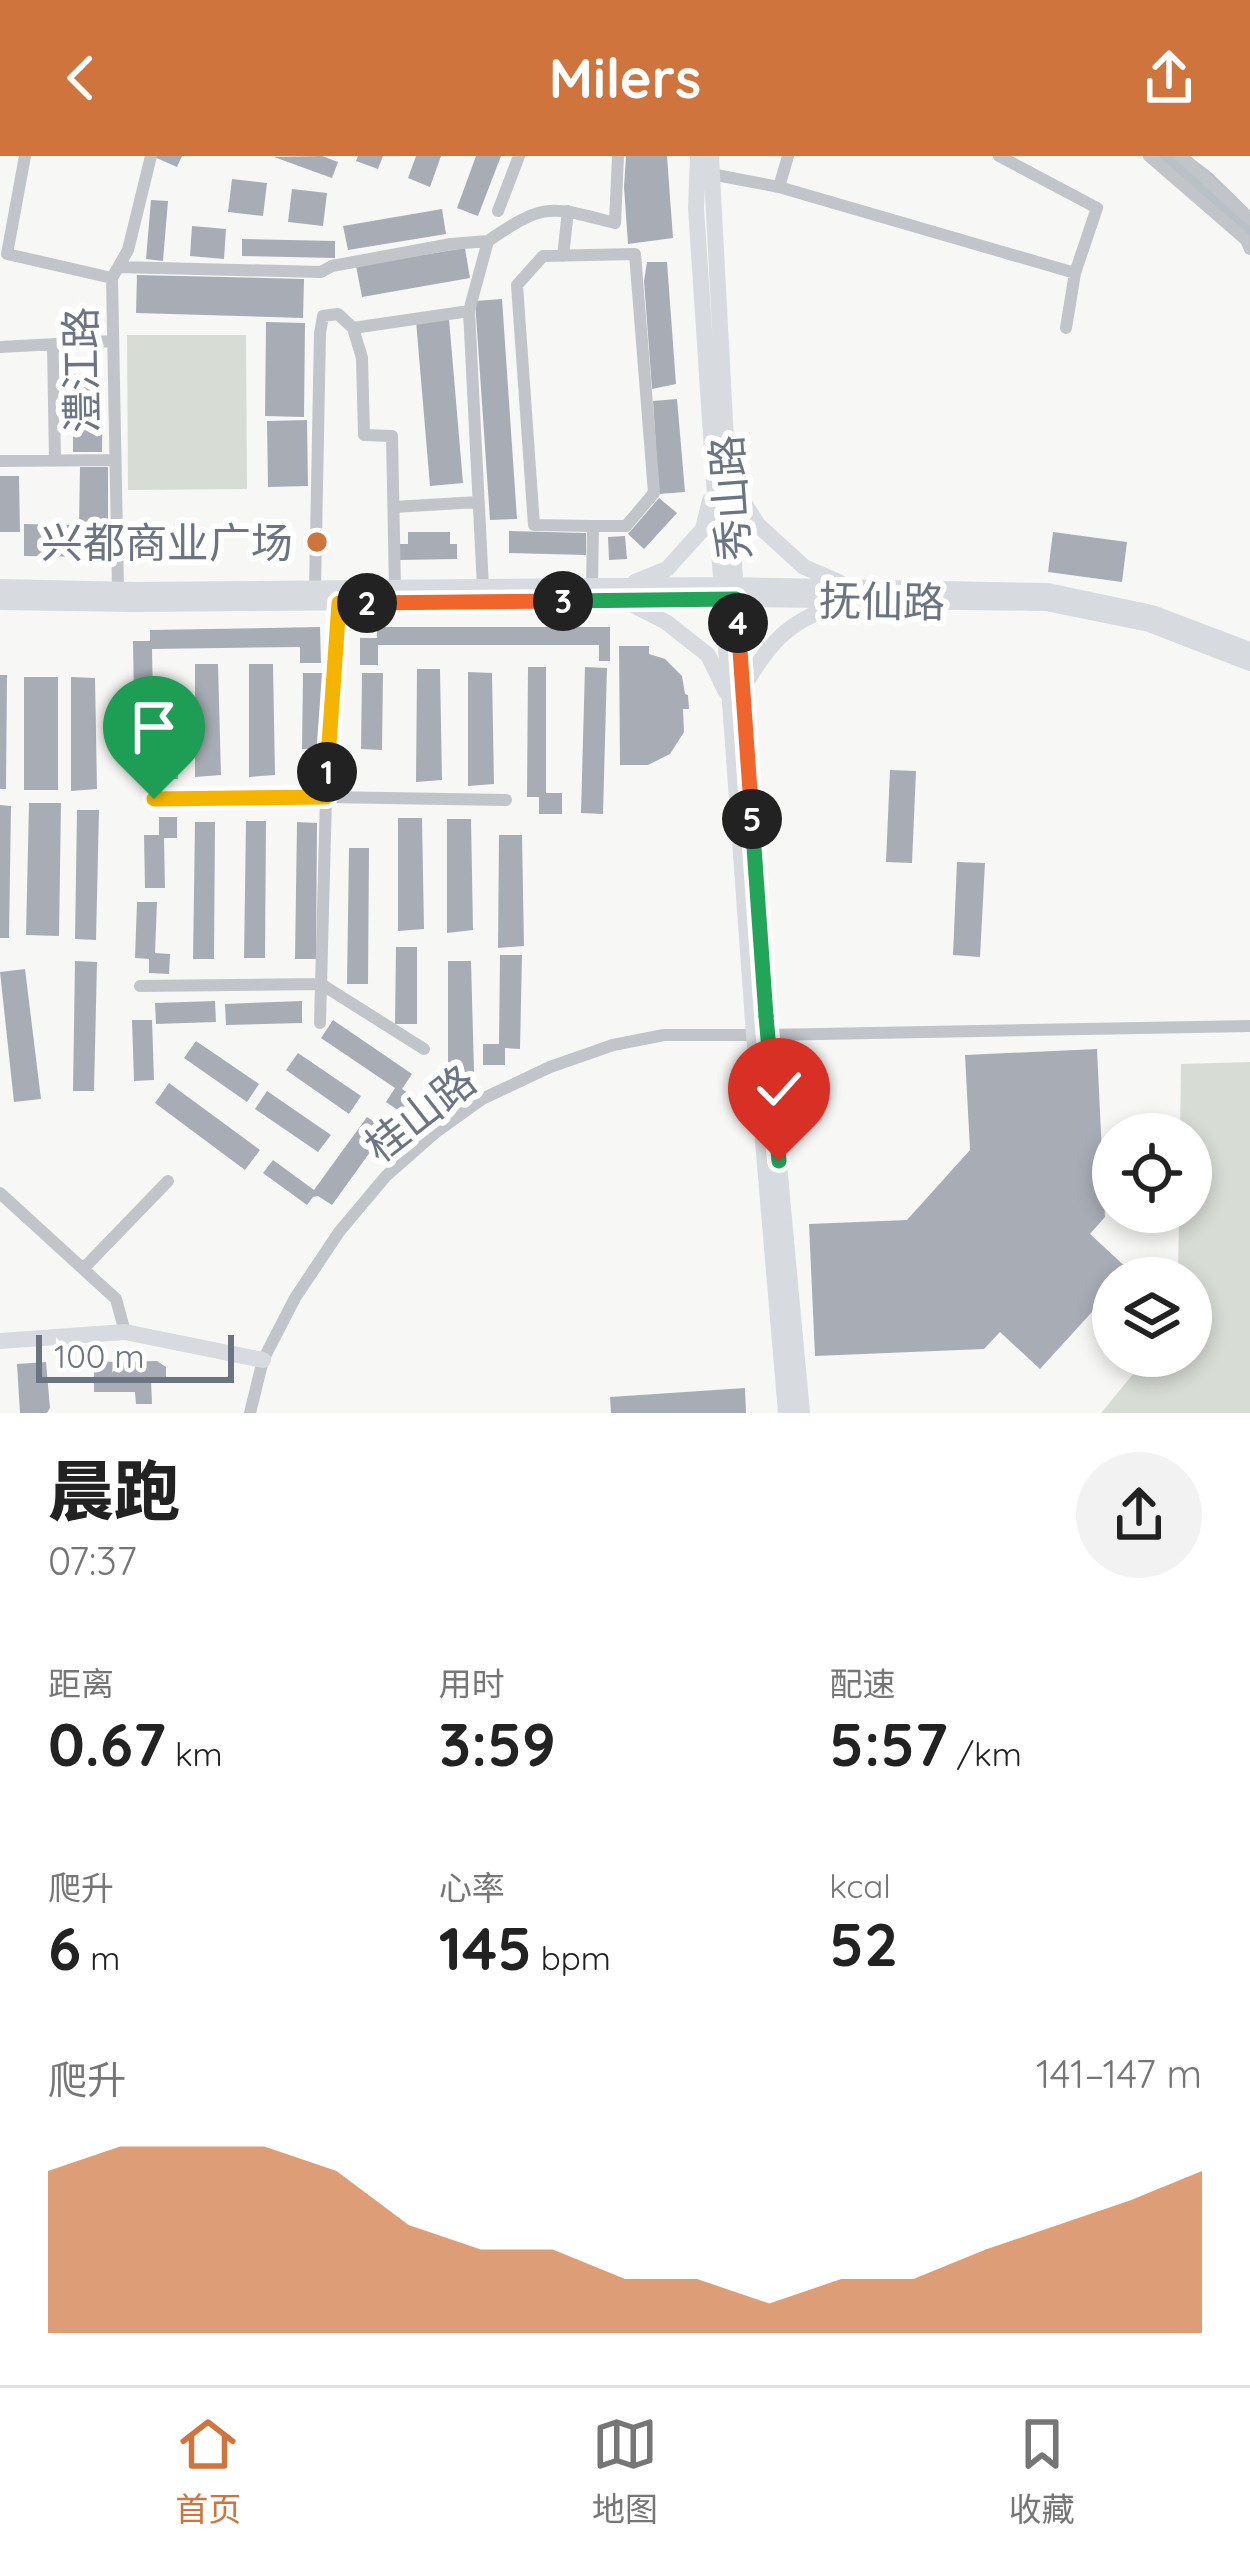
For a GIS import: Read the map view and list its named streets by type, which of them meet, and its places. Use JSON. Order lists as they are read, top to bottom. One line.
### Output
{"streets":{"street":["澧江路","秀山路","抚仙路","桂山路"]},"crossings":[["澧江路","抚仙路"],["秀山路","抚仙路"],["秀山路","桂山路"]],"places":["兴都商业广场"],"scale_bar":"100 m","page":{"header":"Milers","pins":["3","2","4","1","5"],"scale":"100 m","heading":["晨跑","07:37"],"stats":[["距离","0.67 km"],["用时","3:59"],["配速","5:57 /km"],["爬升","6 m"],["心率","145 bpm"],["kcal","52"]],"chart":["爬升","141–147 m"],"tabs":["首页","地图","收藏"]}}
